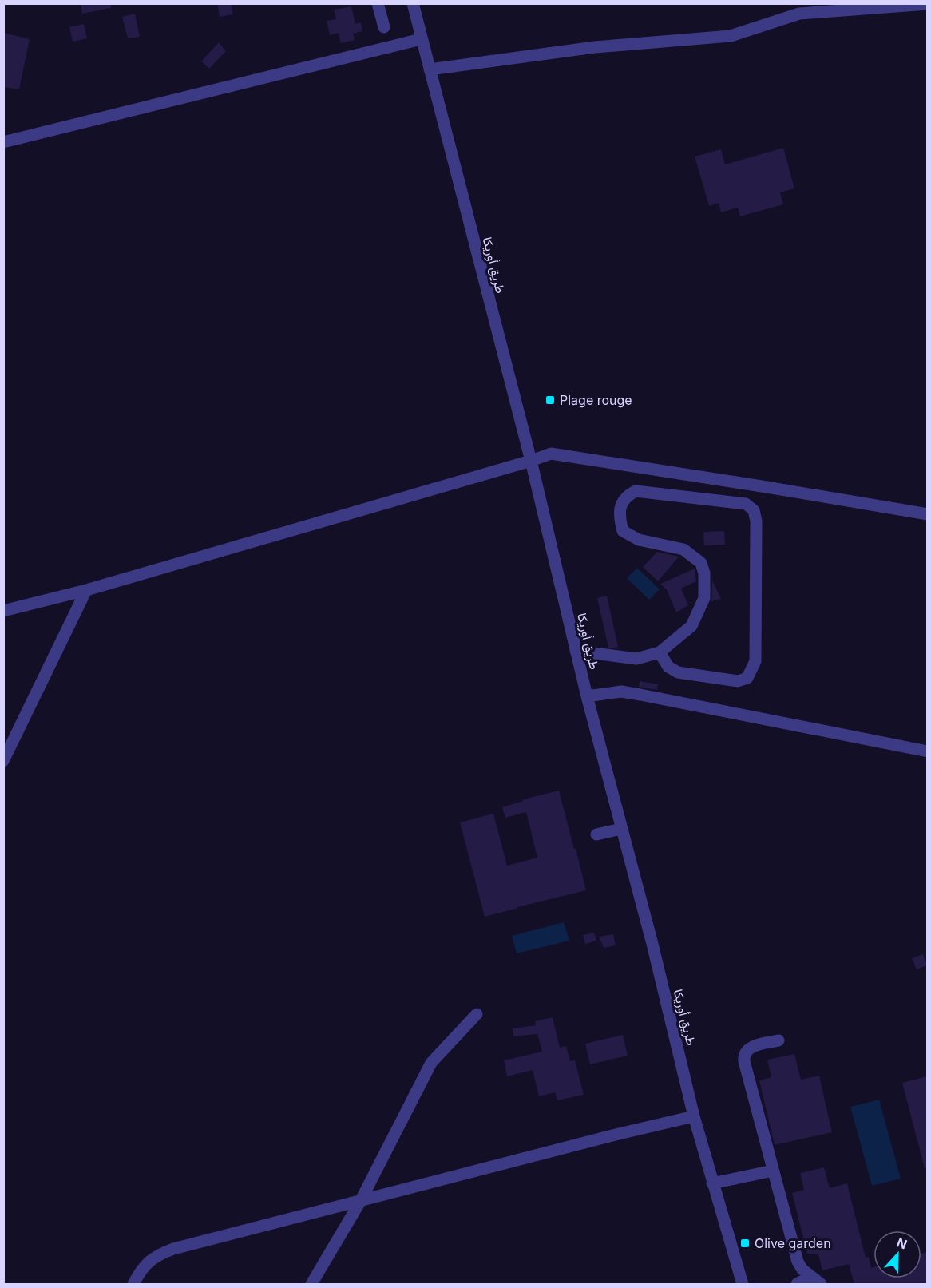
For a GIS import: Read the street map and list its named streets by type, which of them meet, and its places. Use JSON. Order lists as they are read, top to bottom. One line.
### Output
{"streets":{"street":["طريق أوريكا"]},"places":{"transit":["Plage rouge","Olive garden"]},"north":"top"}
